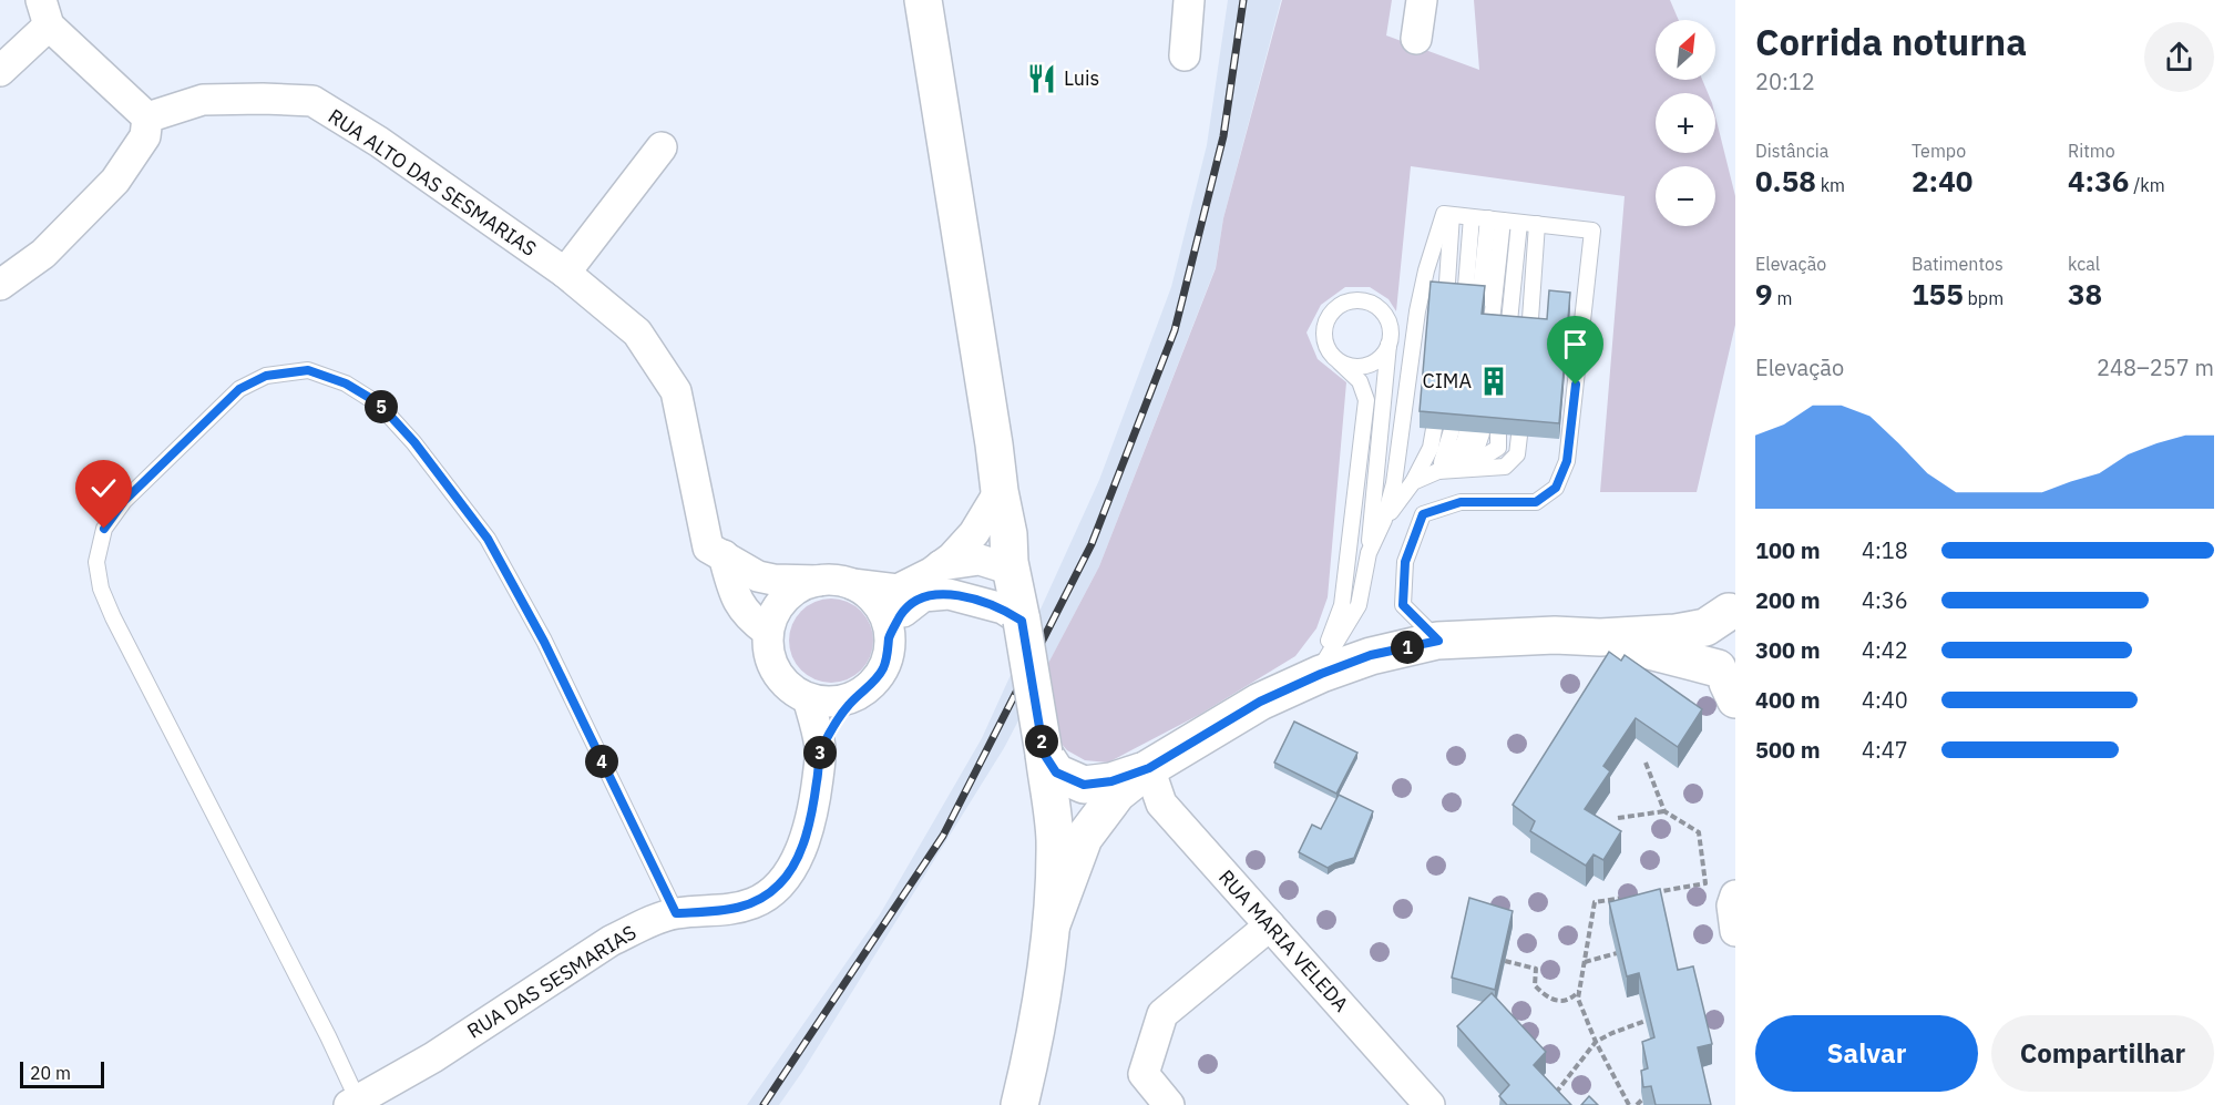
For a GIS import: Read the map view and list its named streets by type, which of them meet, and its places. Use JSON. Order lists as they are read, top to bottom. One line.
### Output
{"streets":{"street":["RUA ALTO DAS SESMARIAS","RUA MARIA VELEDA","RUA DAS SESMARIAS"]},"crossings":[["RUA ALTO DAS SESMARIAS","RUA DAS SESMARIAS"]],"places":{"restaurant":["Luis"],"building":["CIMA"]},"scale_bar":"20 m","north":"top right","page":{"heading":["Corrida noturna","20:12"],"map_buttons":["+","−"],"stats":[["Distância","0.58 km"],["Tempo","2:40"],["Ritmo","4:36 /km"],["Elevação","9 m"],["Batimentos","155 bpm"],["kcal","38"]],"chart":["Elevação","248–257 m"],"pins":["5","1","2","3","4"],"list":[{"name":"100 m","note":"4:18"},{"name":"200 m","note":"4:36"},{"name":"300 m","note":"4:42"},{"name":"400 m","note":"4:40"},{"name":"500 m","note":"4:47"}],"buttons":["Salvar","Compartilhar"],"scale":"20 m"}}
